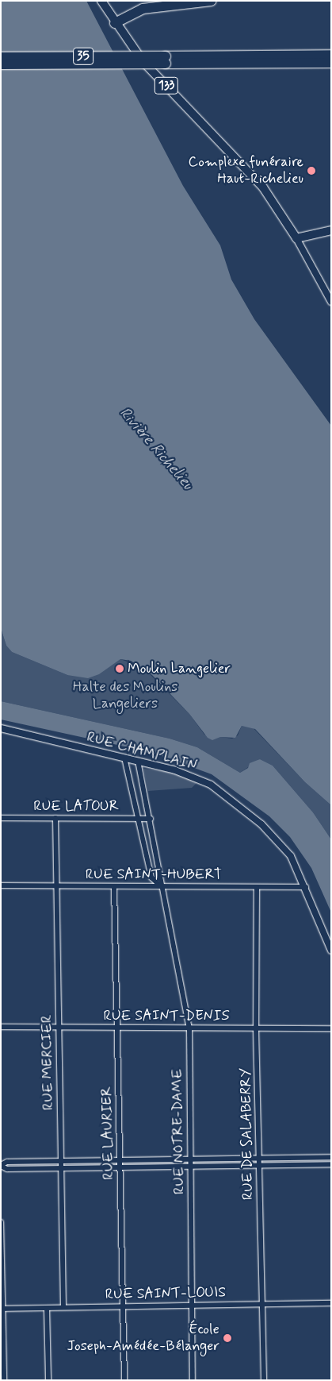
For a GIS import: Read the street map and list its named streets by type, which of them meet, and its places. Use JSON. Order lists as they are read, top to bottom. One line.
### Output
{"streets":{"highway":["35"],"main road":["133"],"street":["RUE CHAMPLAIN","RUE LATOUR","RUE SAINT-HUBERT","RUE SAINT-DENIS","RUE MERCIER","RUE NOTRE-DAME","RUE LAURIER","RUE DE SALABERRY","RUE SAINT-LOUIS"]},"crossings":[["RUE CHAMPLAIN","RUE SAINT-HUBERT"],["RUE CHAMPLAIN","RUE NOTRE-DAME"],["RUE LATOUR","RUE MERCIER"],["RUE LATOUR","RUE NOTRE-DAME"],["RUE SAINT-HUBERT","RUE MERCIER"],["RUE SAINT-HUBERT","RUE NOTRE-DAME"],["RUE SAINT-HUBERT","RUE LAURIER"],["RUE SAINT-HUBERT","RUE DE SALABERRY"],["RUE SAINT-DENIS","RUE MERCIER"],["RUE SAINT-DENIS","RUE NOTRE-DAME"],["RUE SAINT-DENIS","RUE LAURIER"],["RUE SAINT-DENIS","RUE DE SALABERRY"],["RUE MERCIER","RUE SAINT-LOUIS"],["RUE NOTRE-DAME","RUE SAINT-LOUIS"],["RUE LAURIER","RUE SAINT-LOUIS"],["RUE DE SALABERRY","RUE SAINT-LOUIS"]],"water":["Rivière Richelieu"],"parks":["Halte des Moulins Langeliers"],"places":["Complexe funéraire Haut-Richelieu","Moulin Langelier","École Joseph-Amédée-Bélanger"]}
